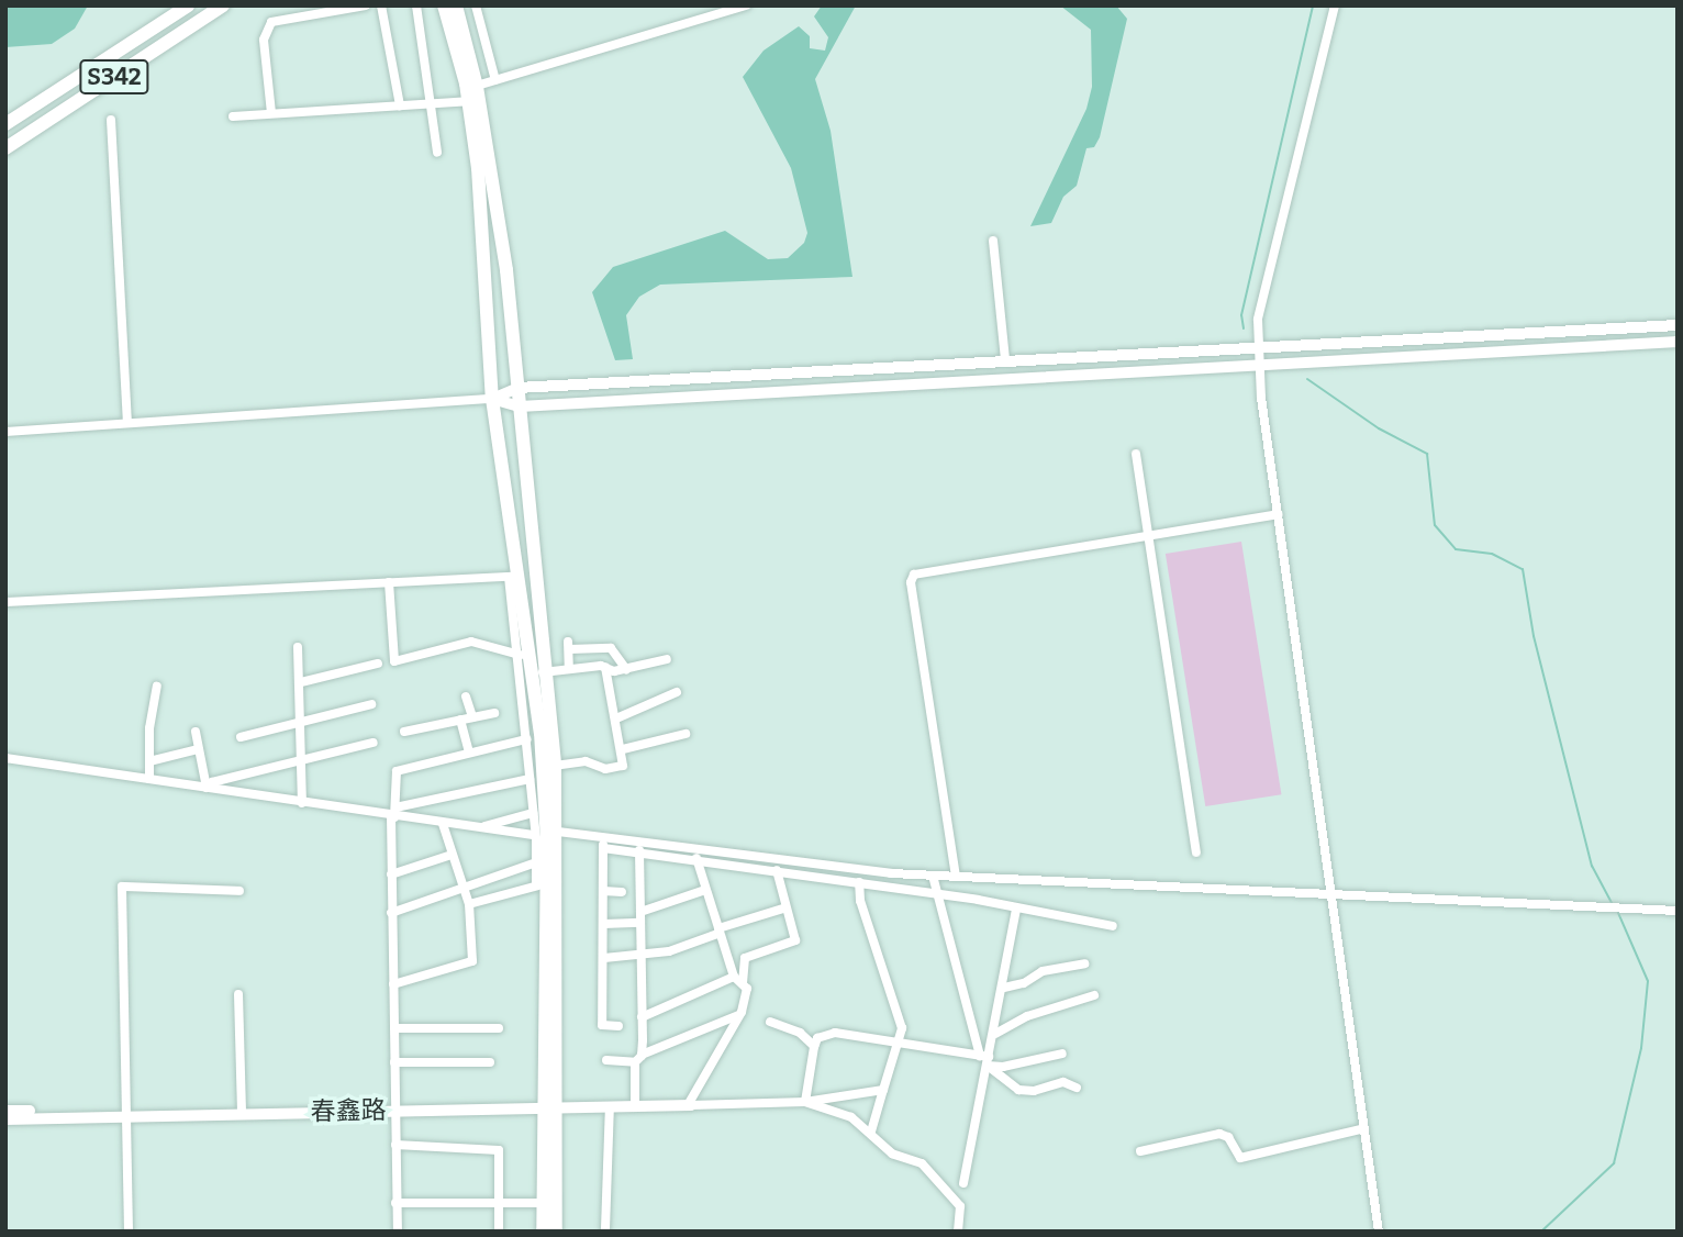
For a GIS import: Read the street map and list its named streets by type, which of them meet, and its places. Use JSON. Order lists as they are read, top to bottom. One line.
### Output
{"streets":{"main road":["S342","春鑫路"]}}
